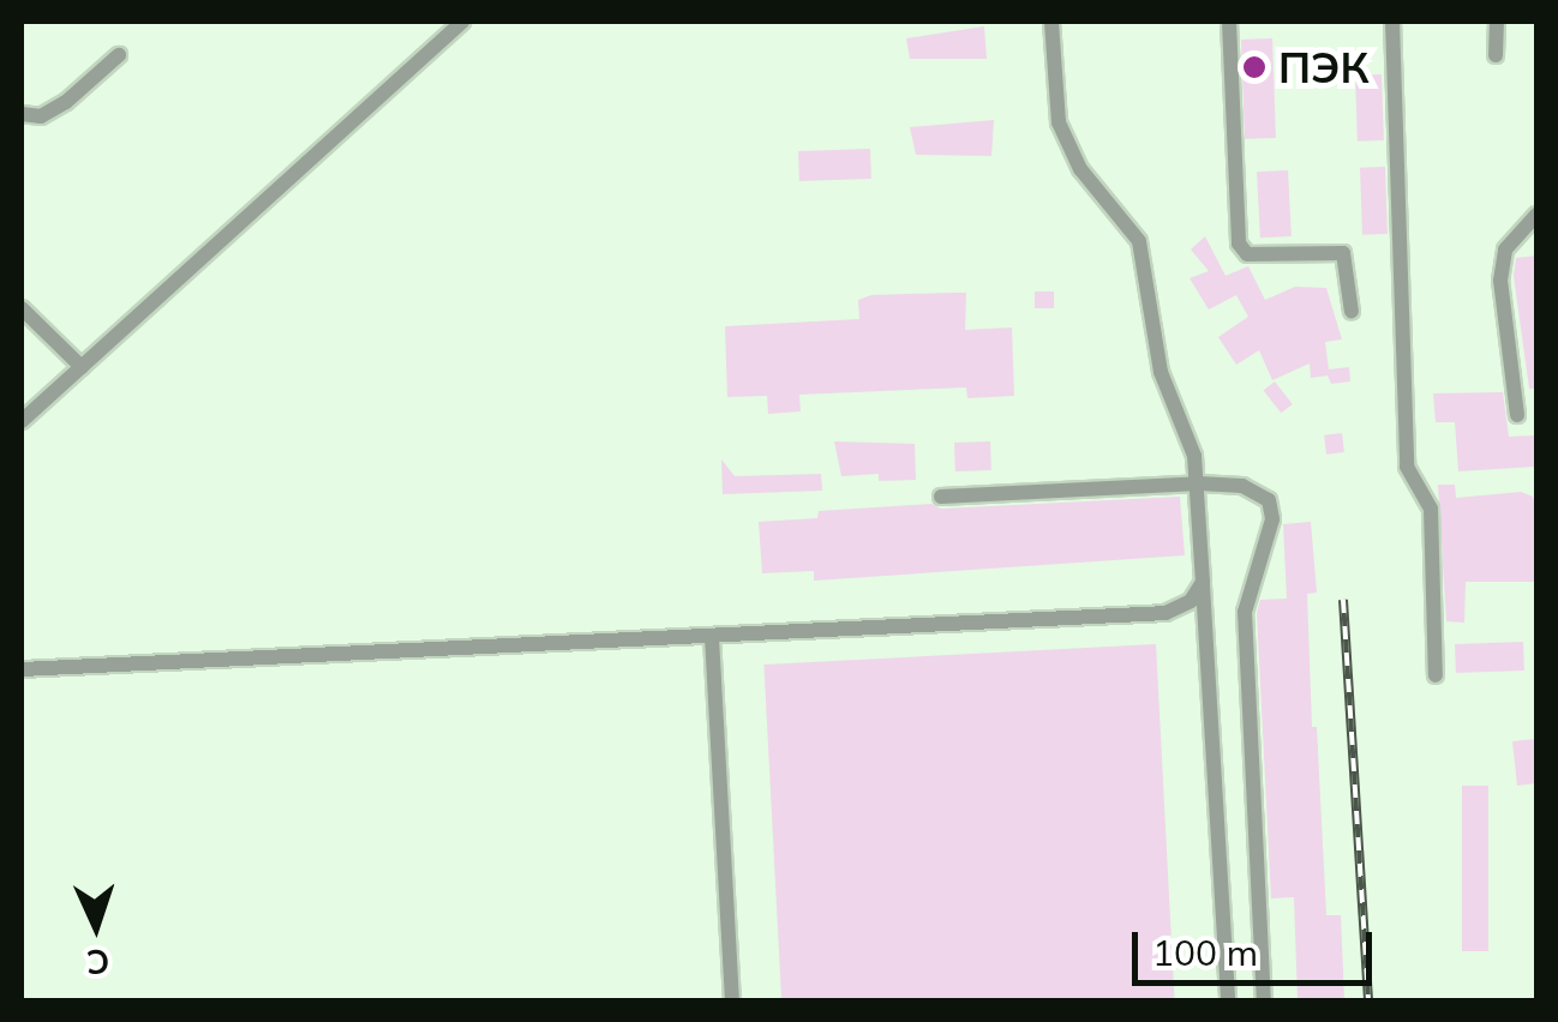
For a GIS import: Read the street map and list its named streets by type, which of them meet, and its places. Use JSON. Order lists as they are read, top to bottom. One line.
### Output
{"places":["ПЭК"],"scale_bar":"100 m","north":"bottom"}
